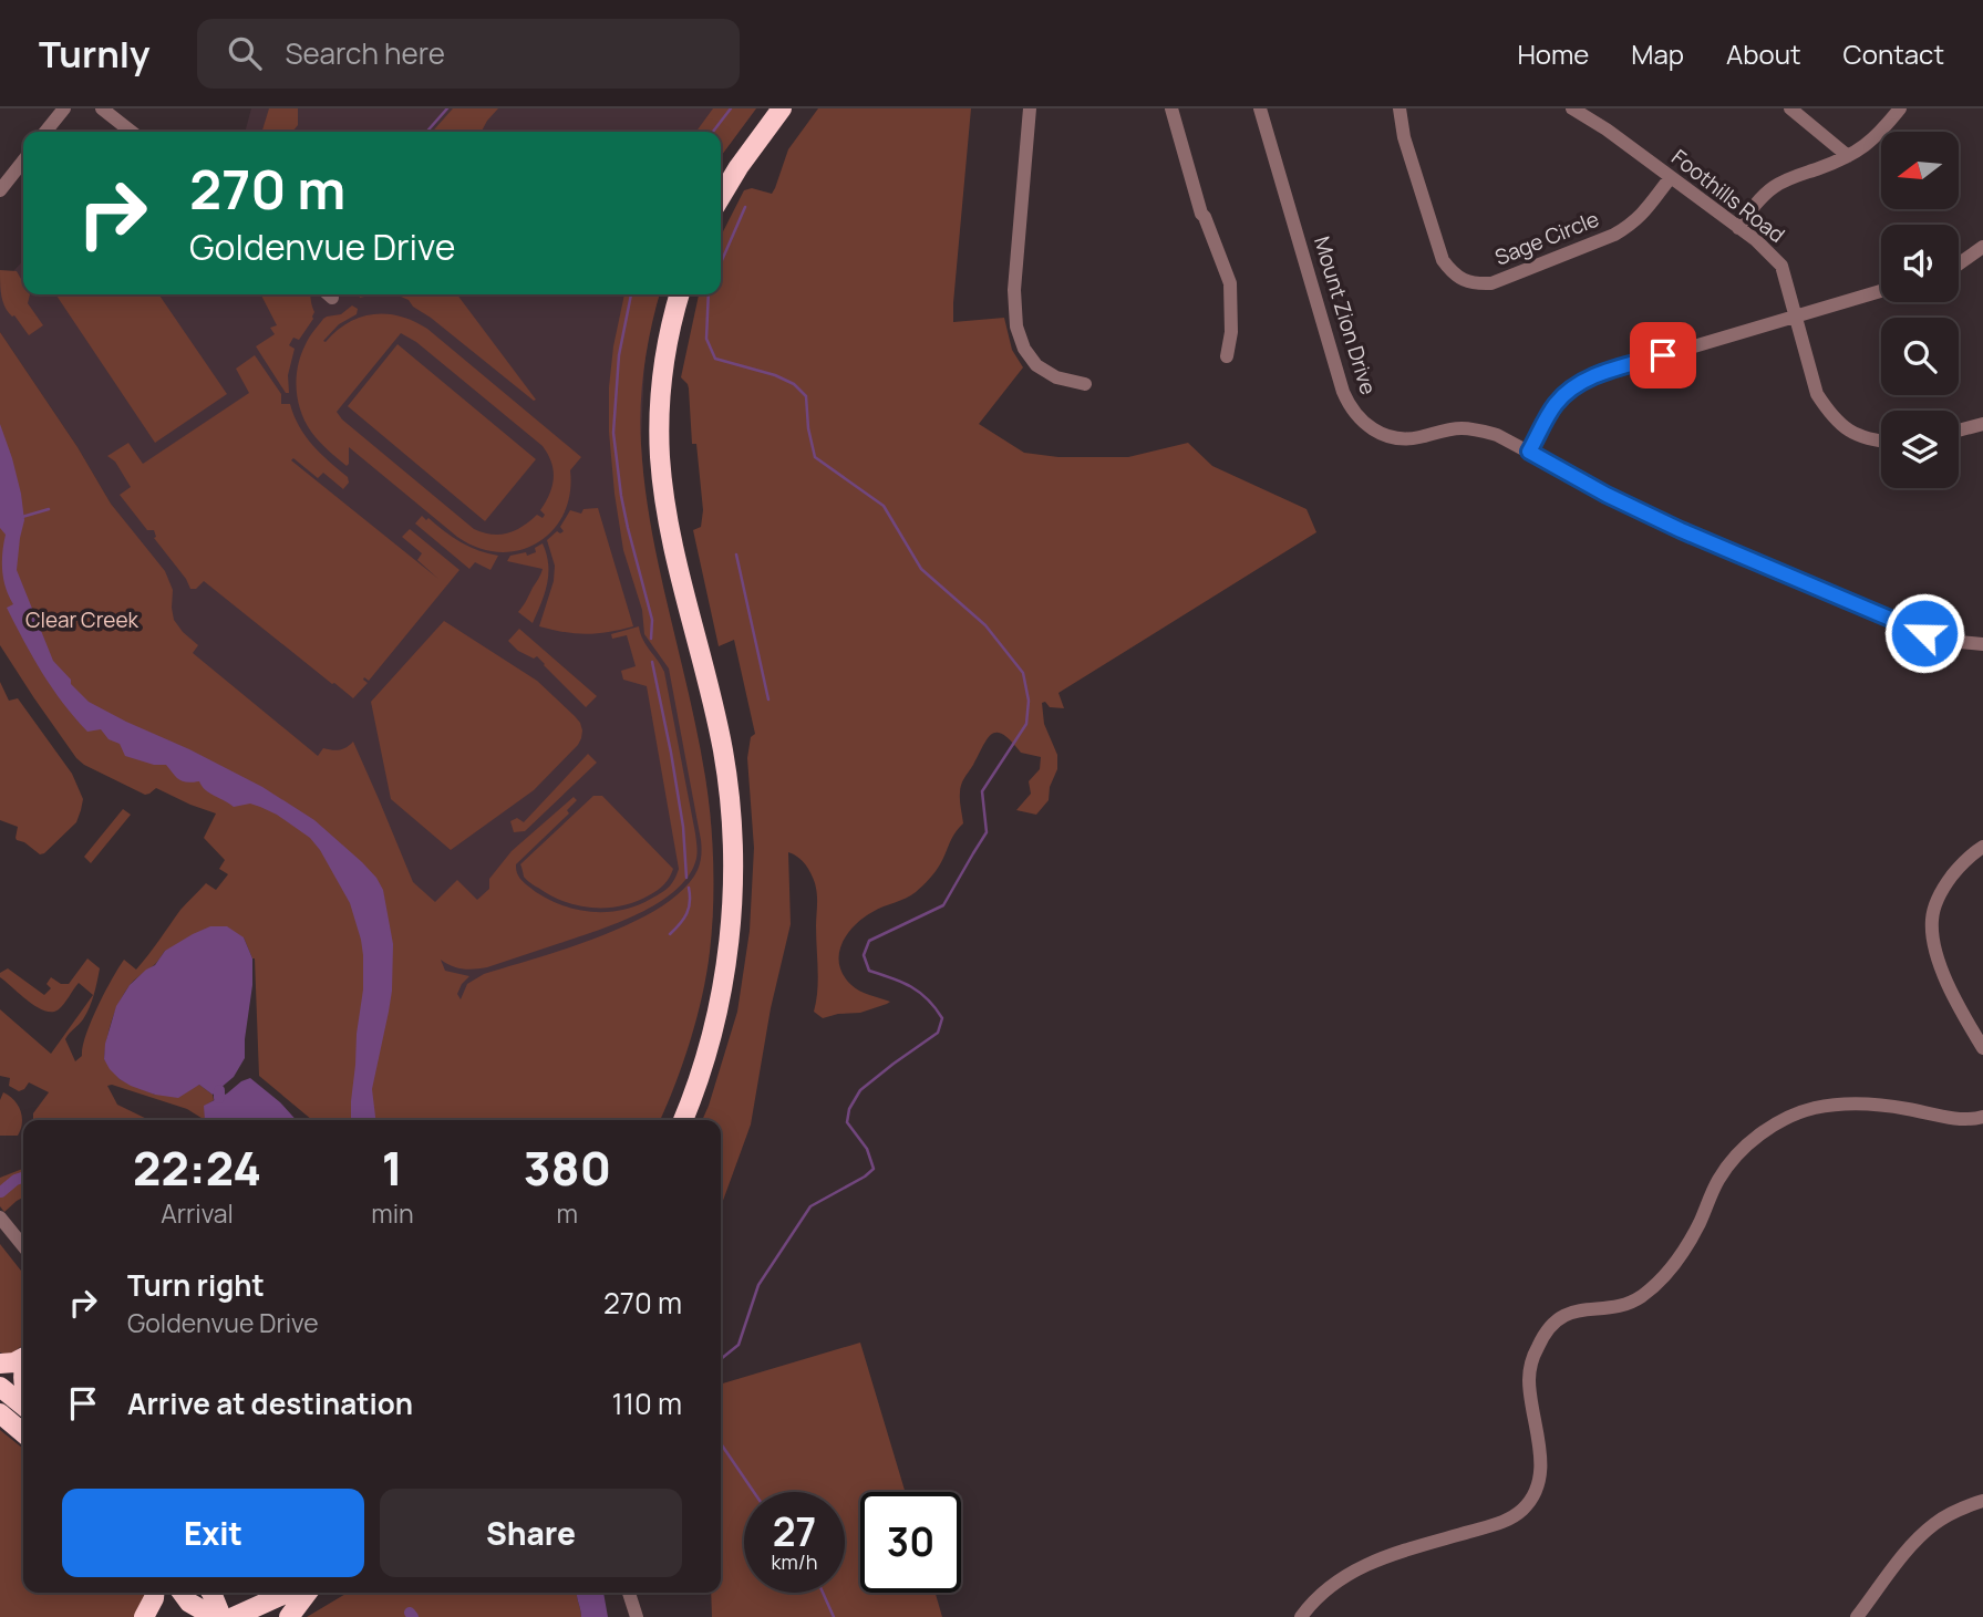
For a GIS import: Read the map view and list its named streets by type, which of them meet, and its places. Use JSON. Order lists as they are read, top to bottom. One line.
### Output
{"streets":{"street":["Foothills Road","Sage Circle","Mount Zion Drive"]},"crossings":[["Foothills Road","Sage Circle"]],"parks":["Clear Creek"],"north":"left","page":{"header":"Turnly","search":"Search here","nav":["Home","Map","About","Contact"],"turn":["270 m","Goldenvue Drive"],"eta":["22:24","Arrival","1","min","380","m"],"list":[{"name":"Turn right","note":"Goldenvue Drive","value":"270 m"},{"name":"Arrive at destination","value":"110 m"}],"buttons":["Exit","Share"],"speed":"27 km/h","limit":"30"}}
